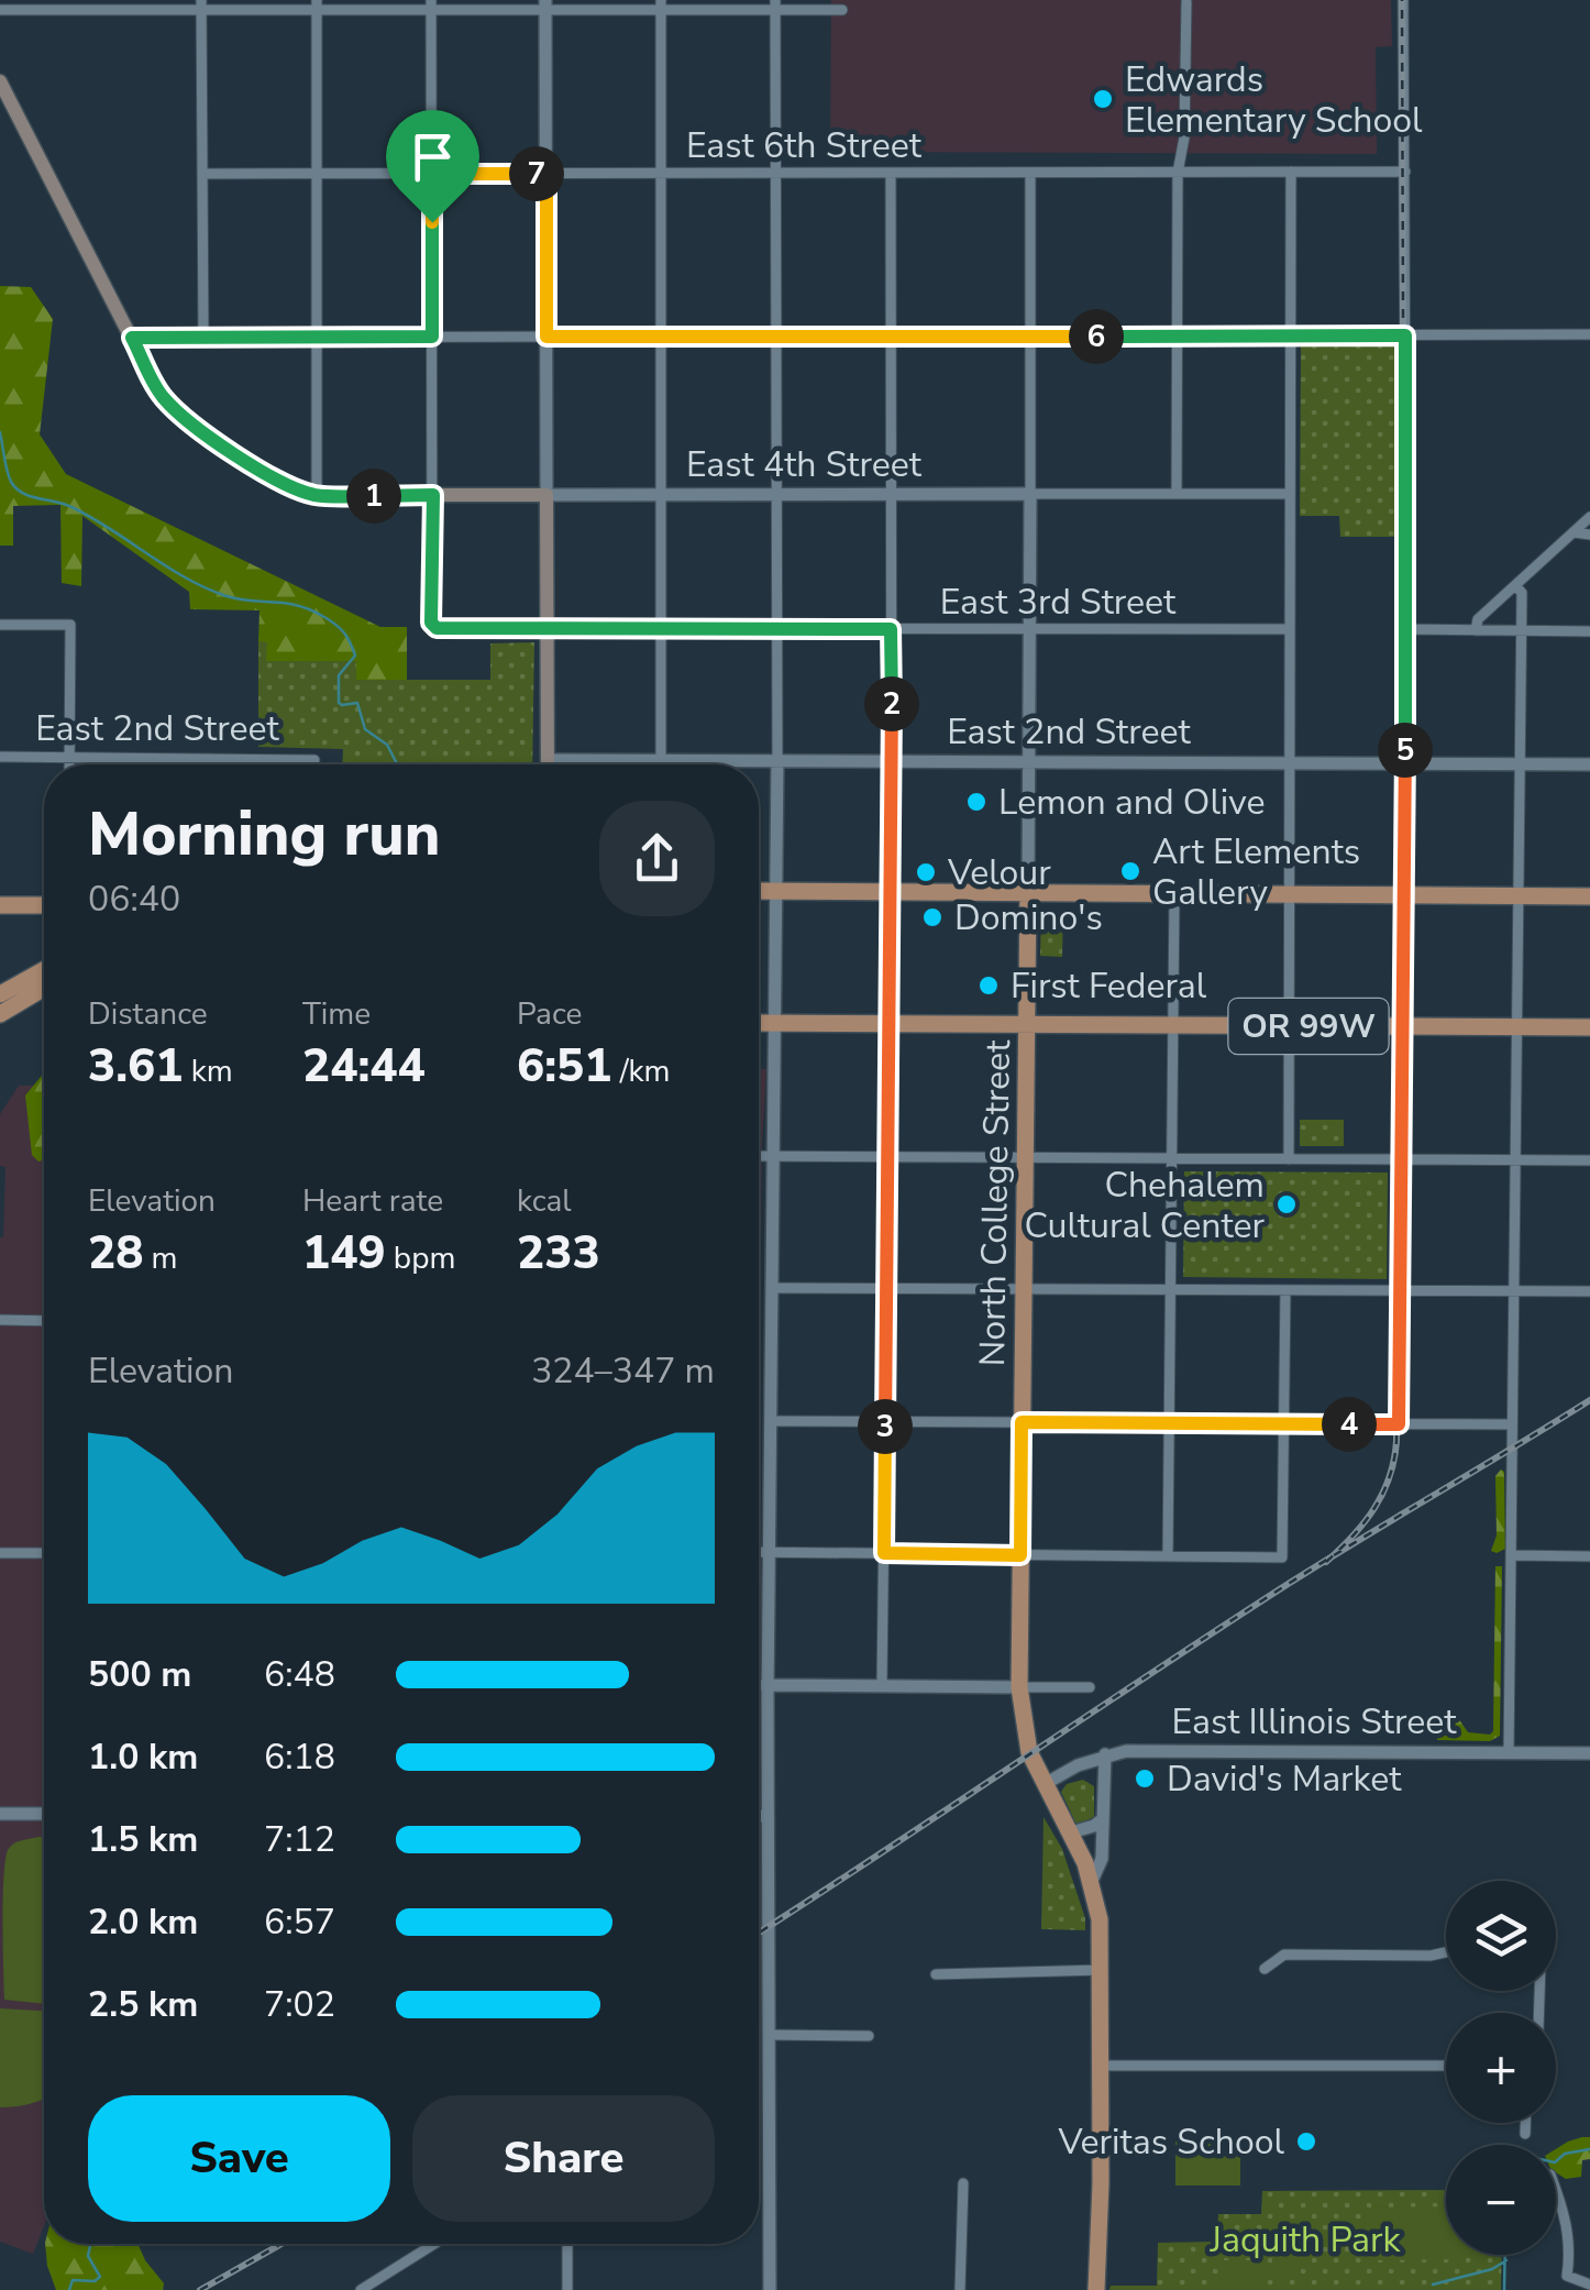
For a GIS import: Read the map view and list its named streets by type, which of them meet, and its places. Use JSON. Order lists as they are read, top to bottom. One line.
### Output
{"streets":{"main road":["East 4th Street","OR 99W","North College Street"],"street":["East 6th Street","East 3rd Street","East 2nd Street","East Illinois Street"]},"crossings":[["East 4th Street","East 3rd Street"],["OR 99W","North College Street"],["North College Street","East Illinois Street"]],"parks":["Jaquith Park"],"places":["Edwards Elementary School","Lemon and Olive","Art Elements Gallery","Velour","Domino's","First Federal","Chehalem Cultural Center","David's Market","Veritas School"],"page":{"pins":["7","6","1","2","5","4","3"],"heading":["Morning run","06:40"],"stats":[["Distance","3.61 km"],["Time","24:44"],["Pace","6:51 /km"],["Elevation","28 m"],["Heart rate","149 bpm"],["kcal","233"]],"chart":["Elevation","324–347 m"],"list":[{"name":"500 m","note":"6:48"},{"name":"1.0 km","note":"6:18"},{"name":"1.5 km","note":"7:12"},{"name":"2.0 km","note":"6:57"},{"name":"2.5 km","note":"7:02"}],"map_buttons":["+","−"],"buttons":["Save","Share"]}}
